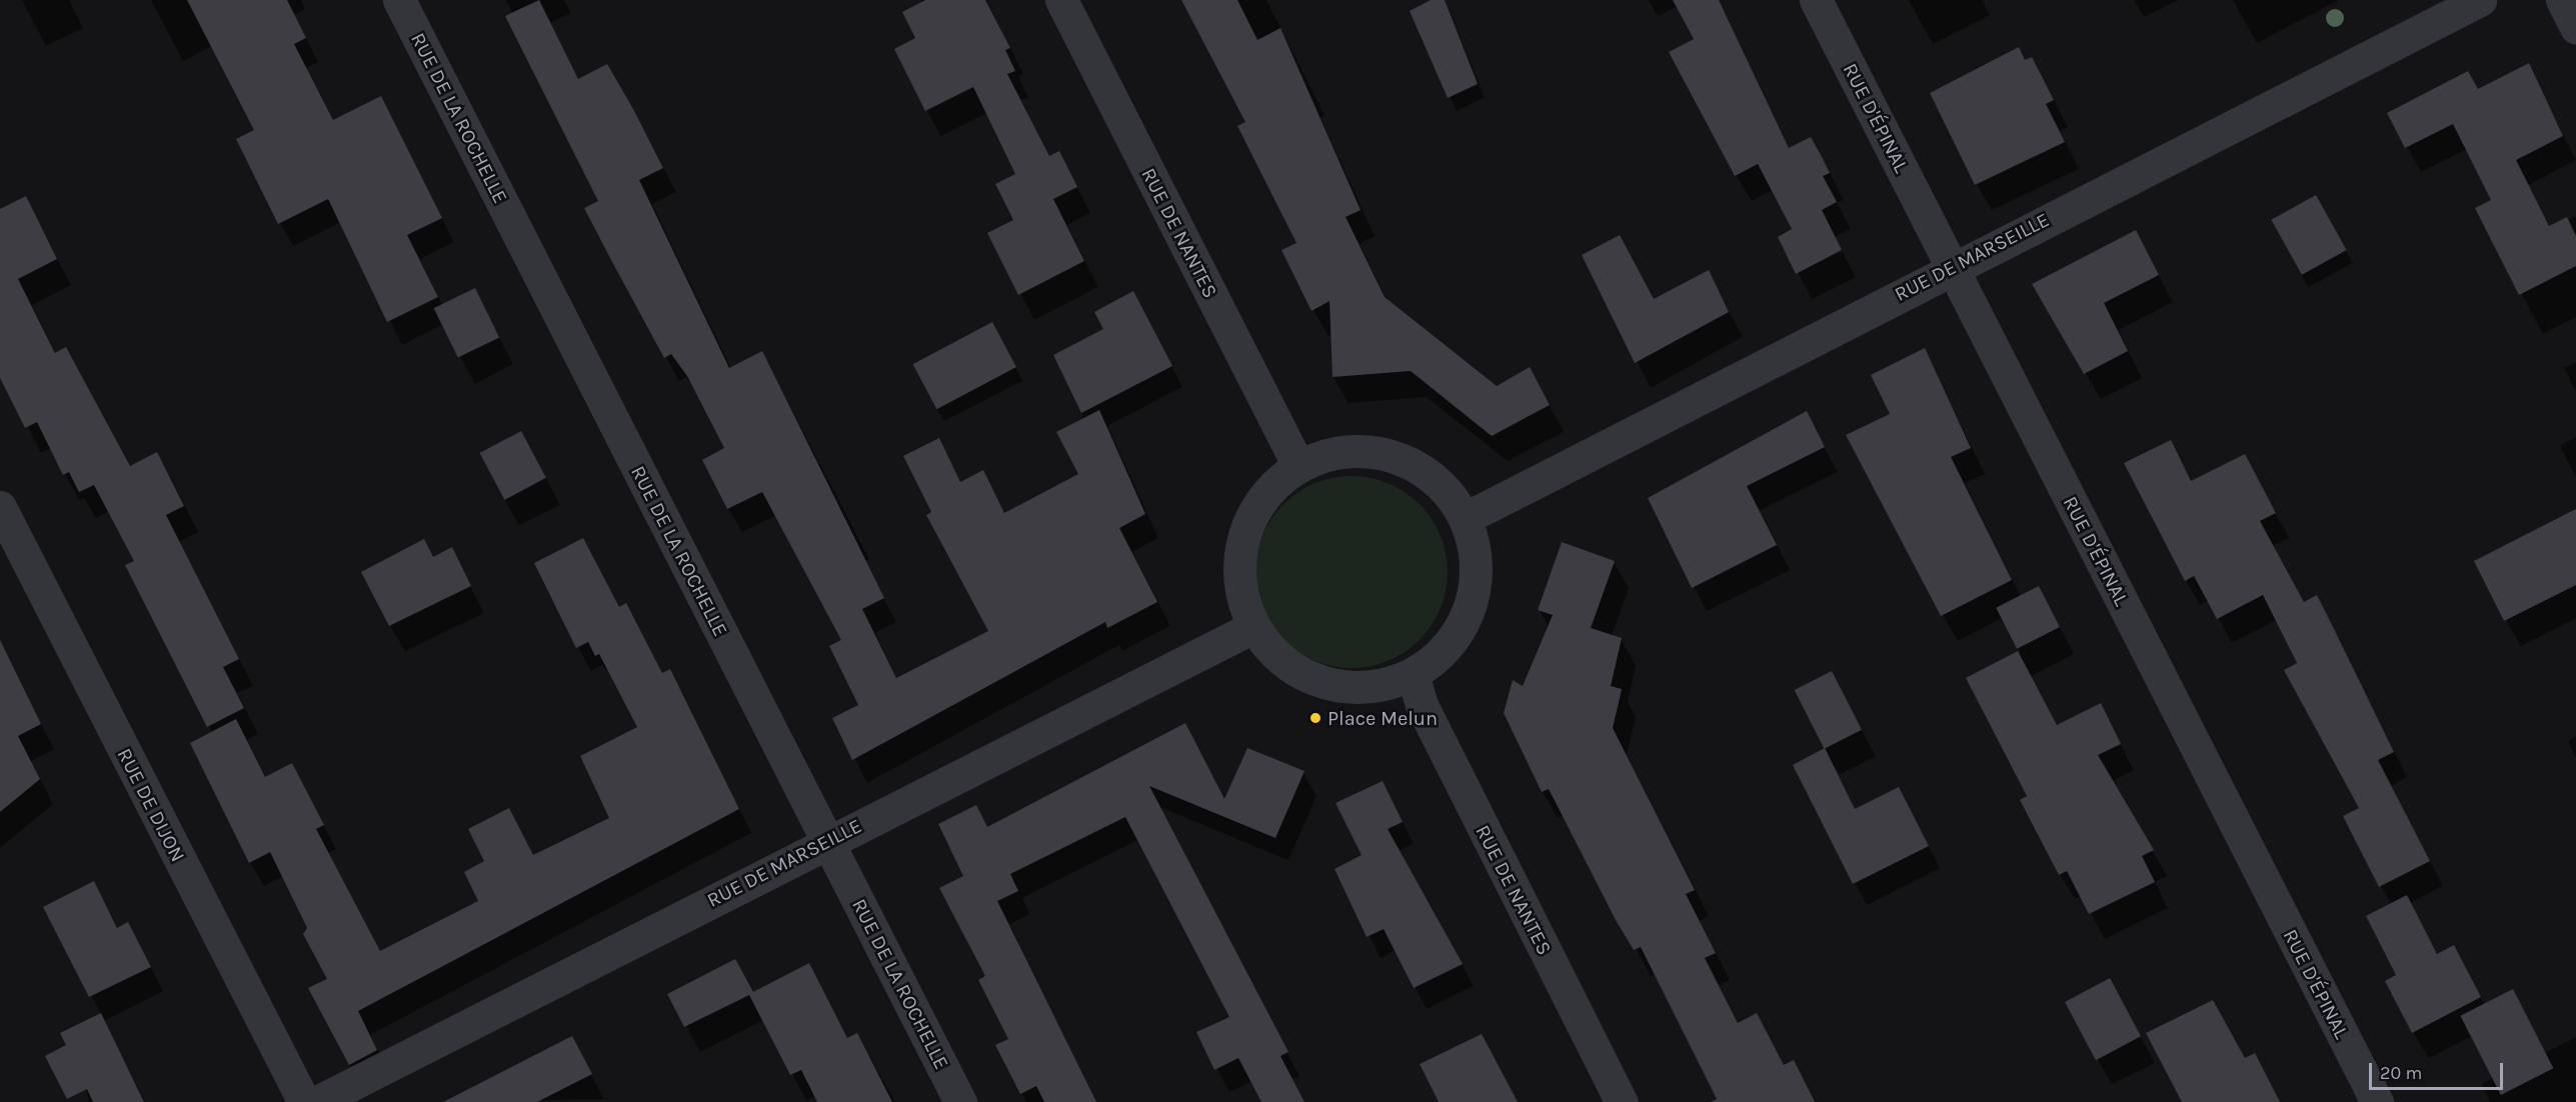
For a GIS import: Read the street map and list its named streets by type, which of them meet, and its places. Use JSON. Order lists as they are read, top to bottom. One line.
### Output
{"streets":{"street":["RUE DE LA ROCHELLE","RUE D'ÉPINAL","RUE DE NANTES","RUE DE MARSEILLE","RUE DE DIJON"]},"crossings":[["RUE DE LA ROCHELLE","RUE DE MARSEILLE"],["RUE D'ÉPINAL","RUE DE MARSEILLE"]],"places":["Place Melun"],"scale_bar":"20 m"}
